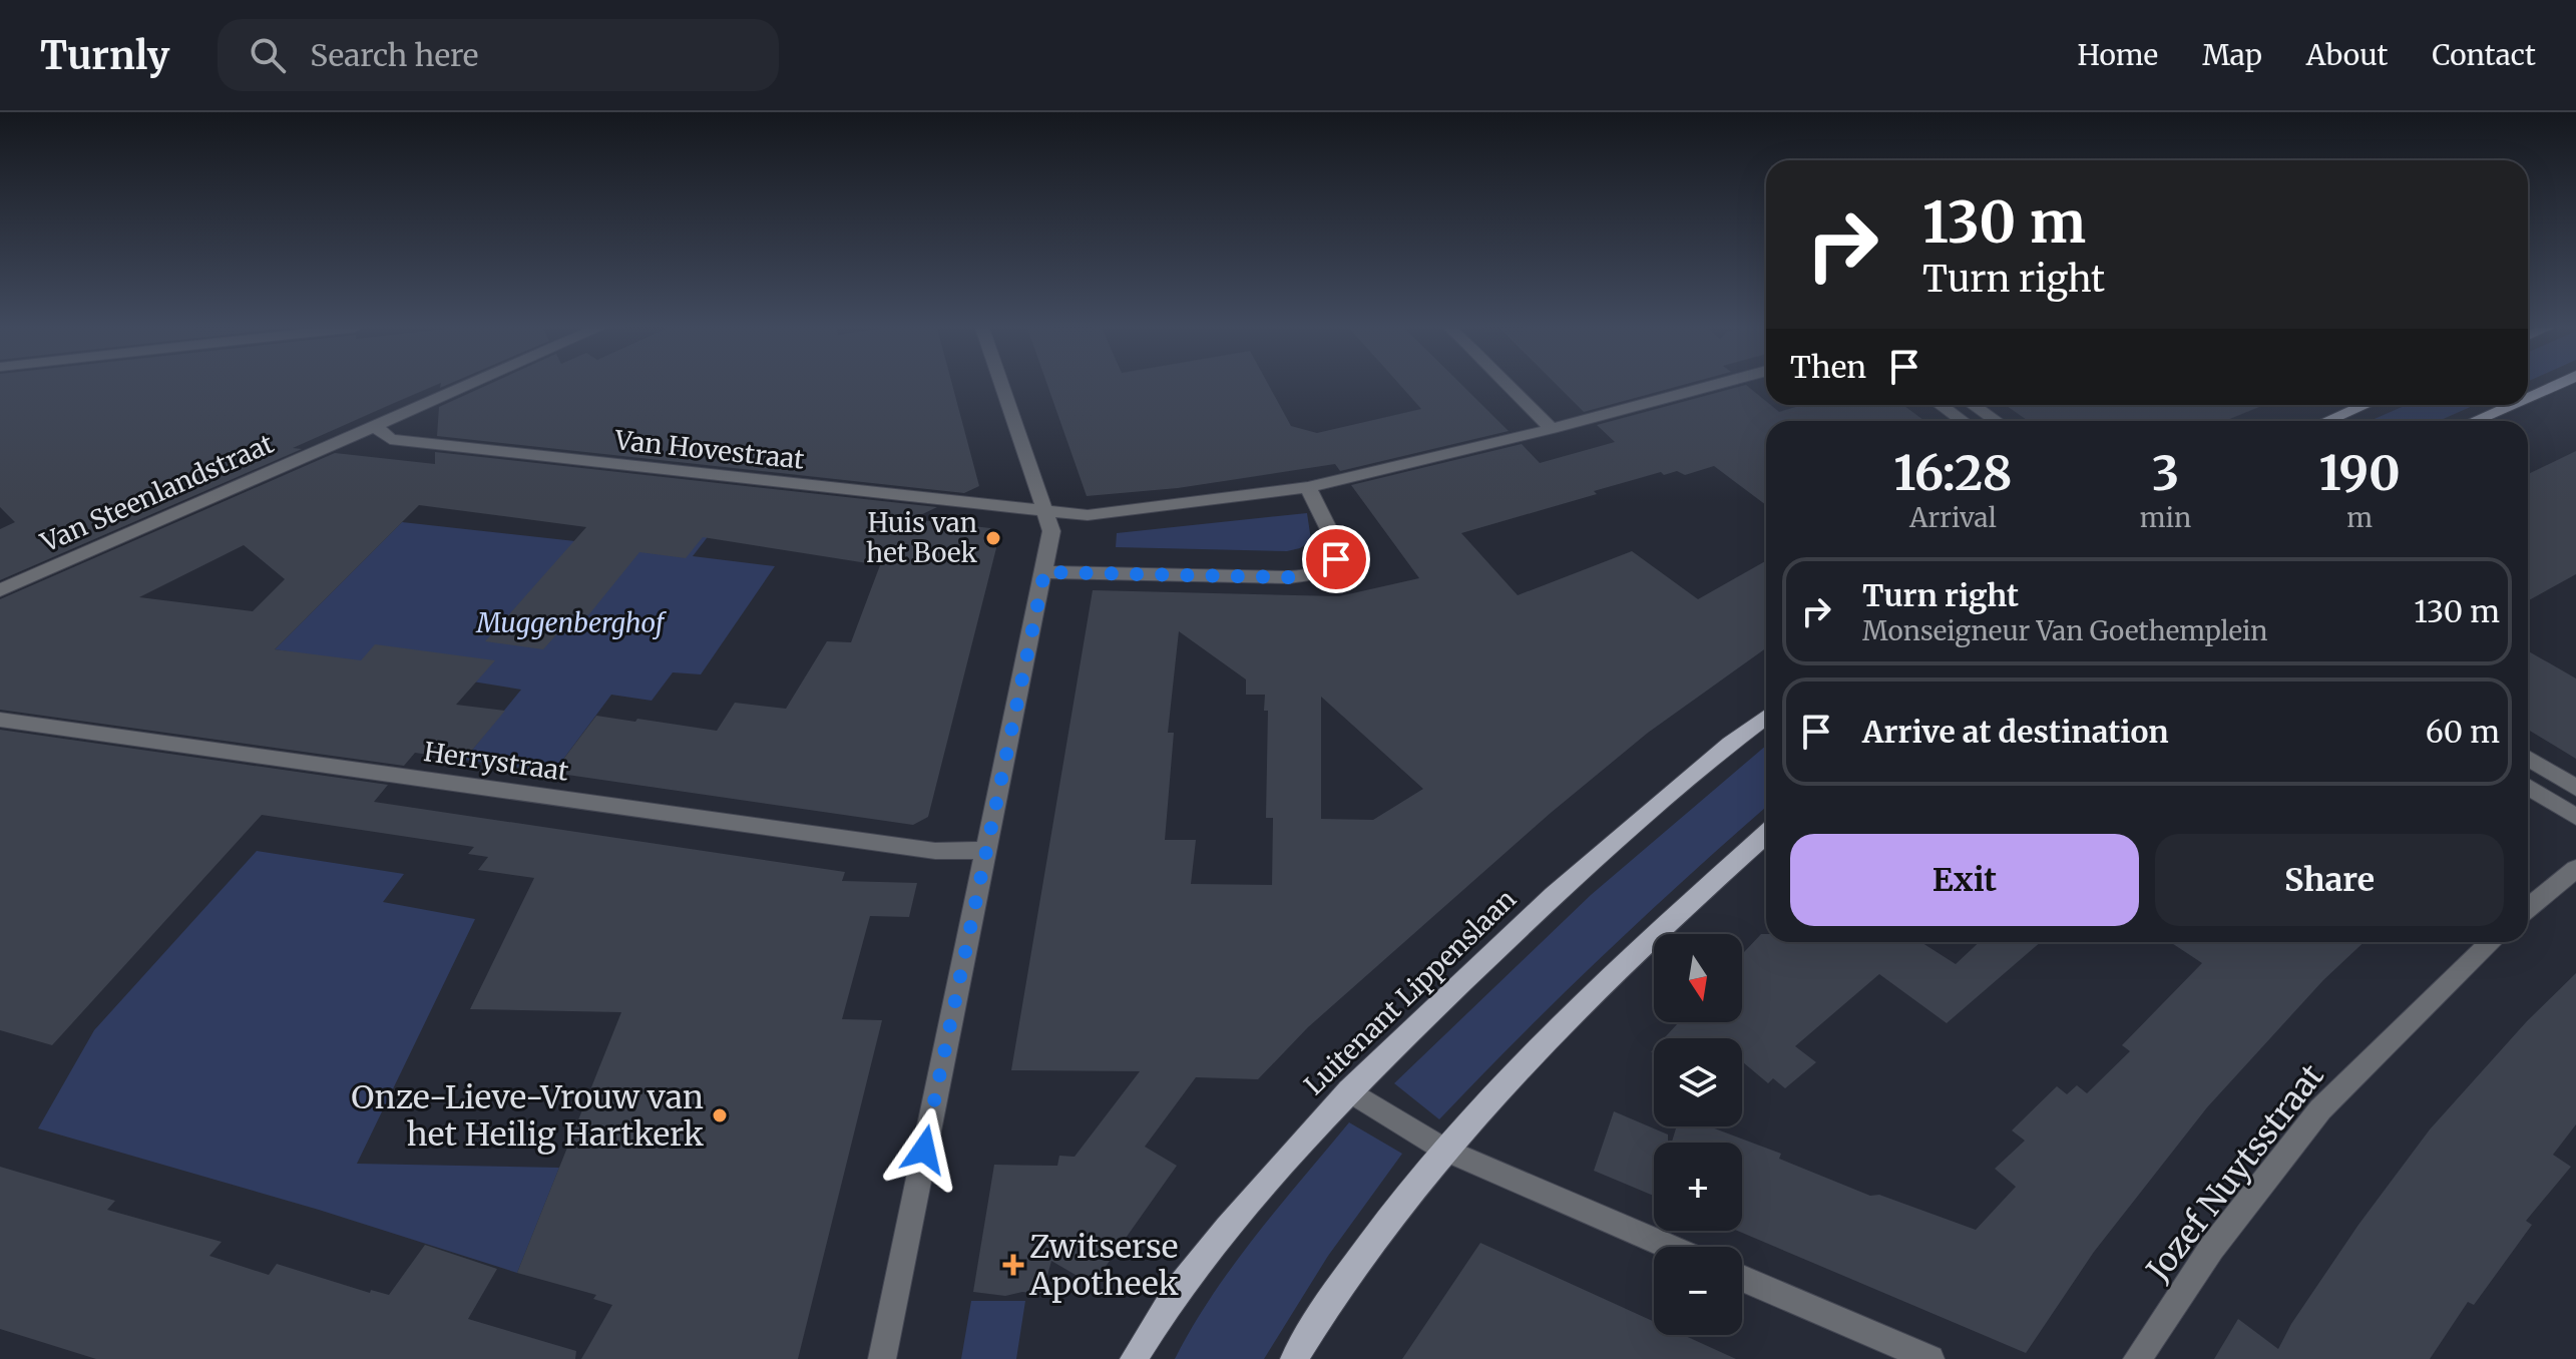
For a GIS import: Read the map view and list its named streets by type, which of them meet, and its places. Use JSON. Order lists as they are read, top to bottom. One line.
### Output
{"streets":{"main road":["Luitenant Lippenslaan"],"street":["Van Hovestraat","Van Steenlandstraat","Herrystraat","Jozef Nuytsstraat"]},"crossings":[["Van Hovestraat","Van Steenlandstraat"]],"parks":["Muggenberghof"],"places":{"other":["Huis van het Boek","Onze-Lieve-Vrouw van het Heilig Hartkerk"],"health":["Zwitserse Apotheek"]},"north":"bottom","page":{"header":"Turnly","search":"Search here","nav":["Home","Map","About","Contact"],"turn":["130 m","Turn right"],"then":"Then","eta":["16:28","Arrival","3","min","190","m"],"list":[{"name":"Turn right","note":"Monseigneur Van Goethemplein","value":"130 m"},{"name":"Arrive at destination","value":"60 m"}],"buttons":["Exit","Share"],"map_buttons":["+","−"]}}
